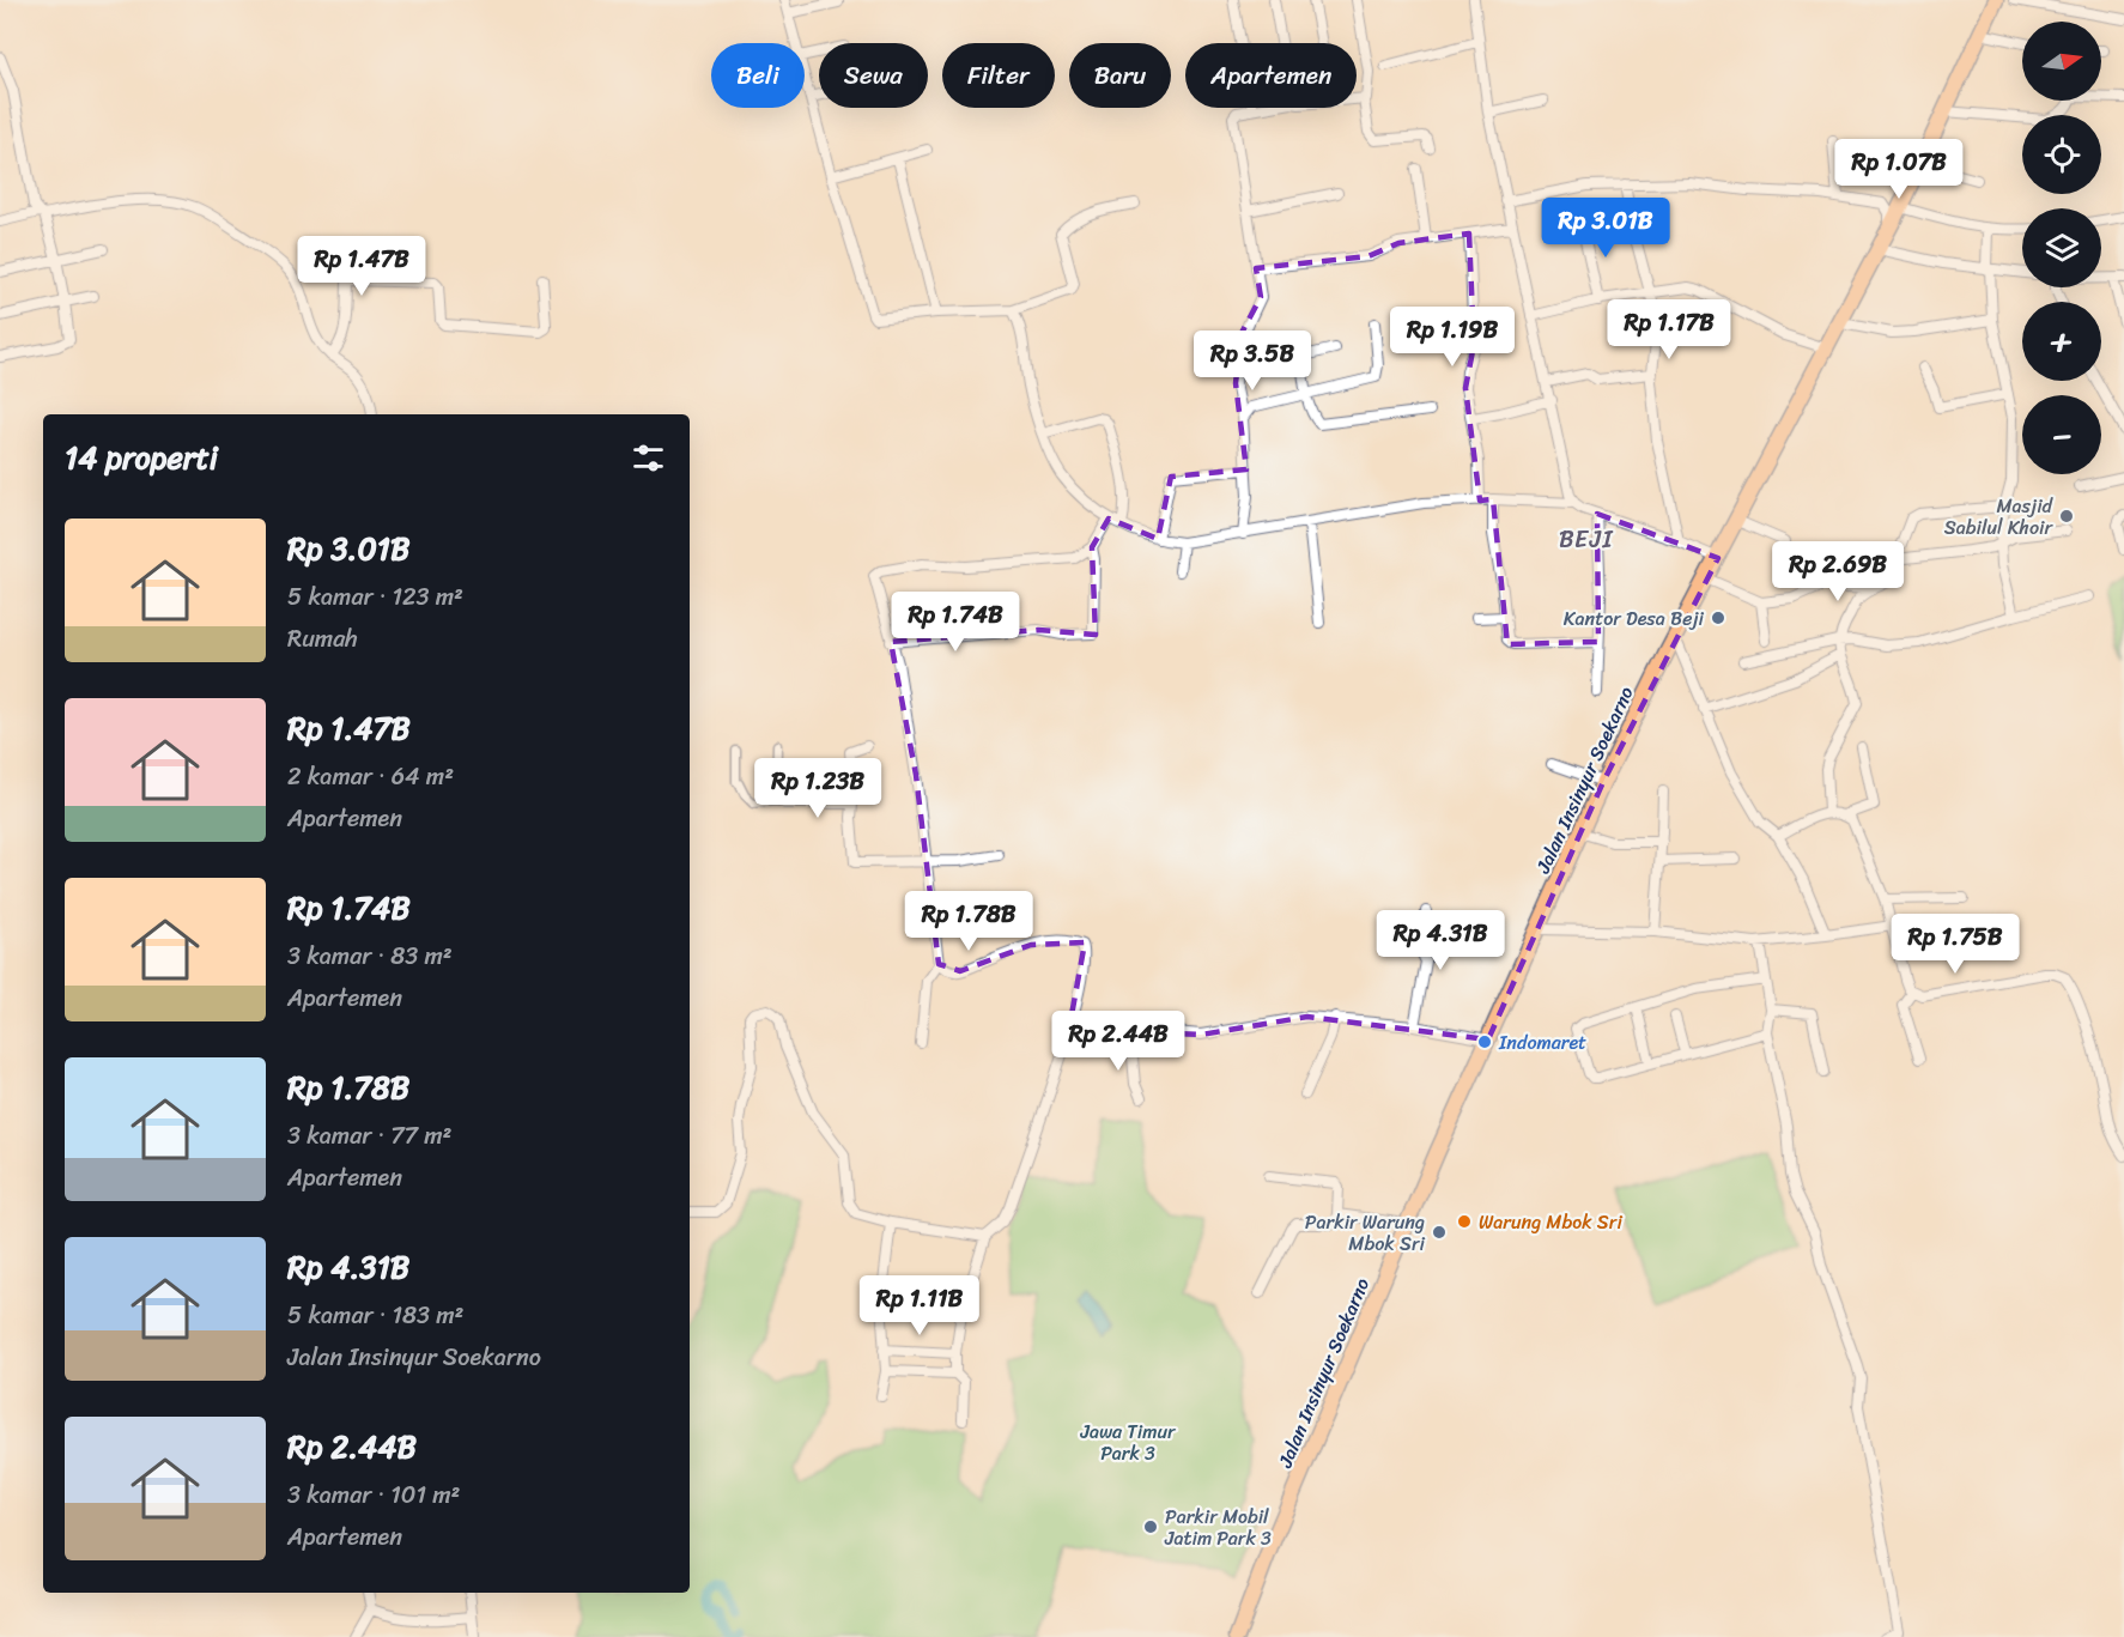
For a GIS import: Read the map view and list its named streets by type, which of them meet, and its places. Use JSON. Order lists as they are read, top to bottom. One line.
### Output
{"streets":{"main road":["Jalan Insinyur Soekarno"]},"districts":["BEJI"],"parks":["Jawa Timur Park 3"],"places":["Masjid Sabilul Khoir","Kantor Desa Beji","Indomaret","Warung Mbok Sri","Parkir Warung Mbok Sri","Parkir Mobil Jatim Park 3"],"north":"right","page":{"map_buttons":["+","−"],"chip":["Beli","Sewa","Filter","Baru","Apartemen"],"price":["Rp 1.07B","Rp 3.01B","Rp 1.47B","Rp 1.17B","Rp 1.19B","Rp 3.5B","Rp 2.69B","Rp 1.74B","Rp 1.23B","Rp 1.78B","Rp 4.31B","Rp 1.75B","Rp 2.44B","Rp 1.11B"],"heading":"14 properti","list":[{"name":"Rp 3.01B","note":"5 kamar · 123 m² · Rumah"},{"name":"Rp 1.47B","note":"2 kamar · 64 m² · Apartemen"},{"name":"Rp 1.74B","note":"3 kamar · 83 m² · Apartemen"},{"name":"Rp 1.78B","note":"3 kamar · 77 m² · Apartemen"},{"name":"Rp 4.31B","note":"5 kamar · 183 m² · Jalan Insinyur Soekarno"},{"name":"Rp 2.44B","note":"3 kamar · 101 m² · Apartemen"}]}}
